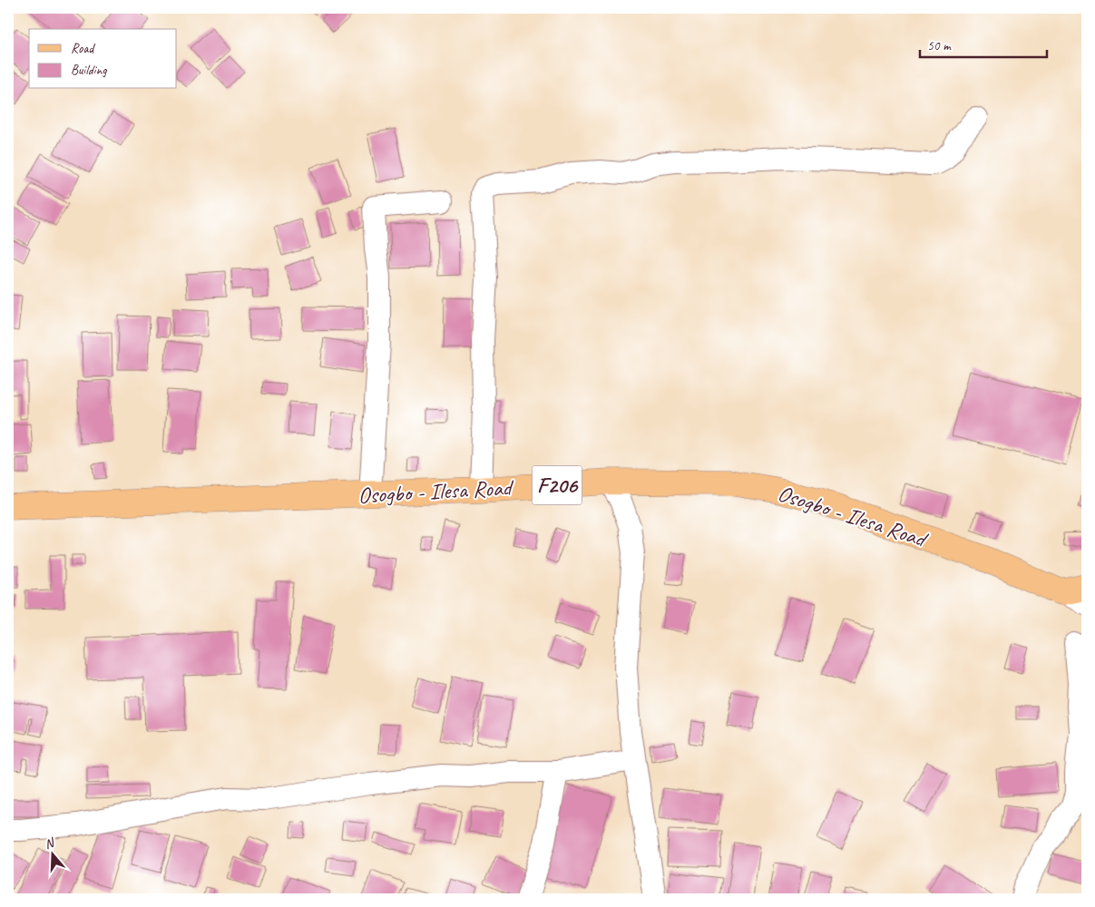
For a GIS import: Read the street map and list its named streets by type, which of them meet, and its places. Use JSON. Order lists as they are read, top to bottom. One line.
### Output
{"streets":{"main road":["F206","Osogbo - Ilesa Road"]},"legend":["Road","Building"],"scale_bar":"50 m","north":"top"}
